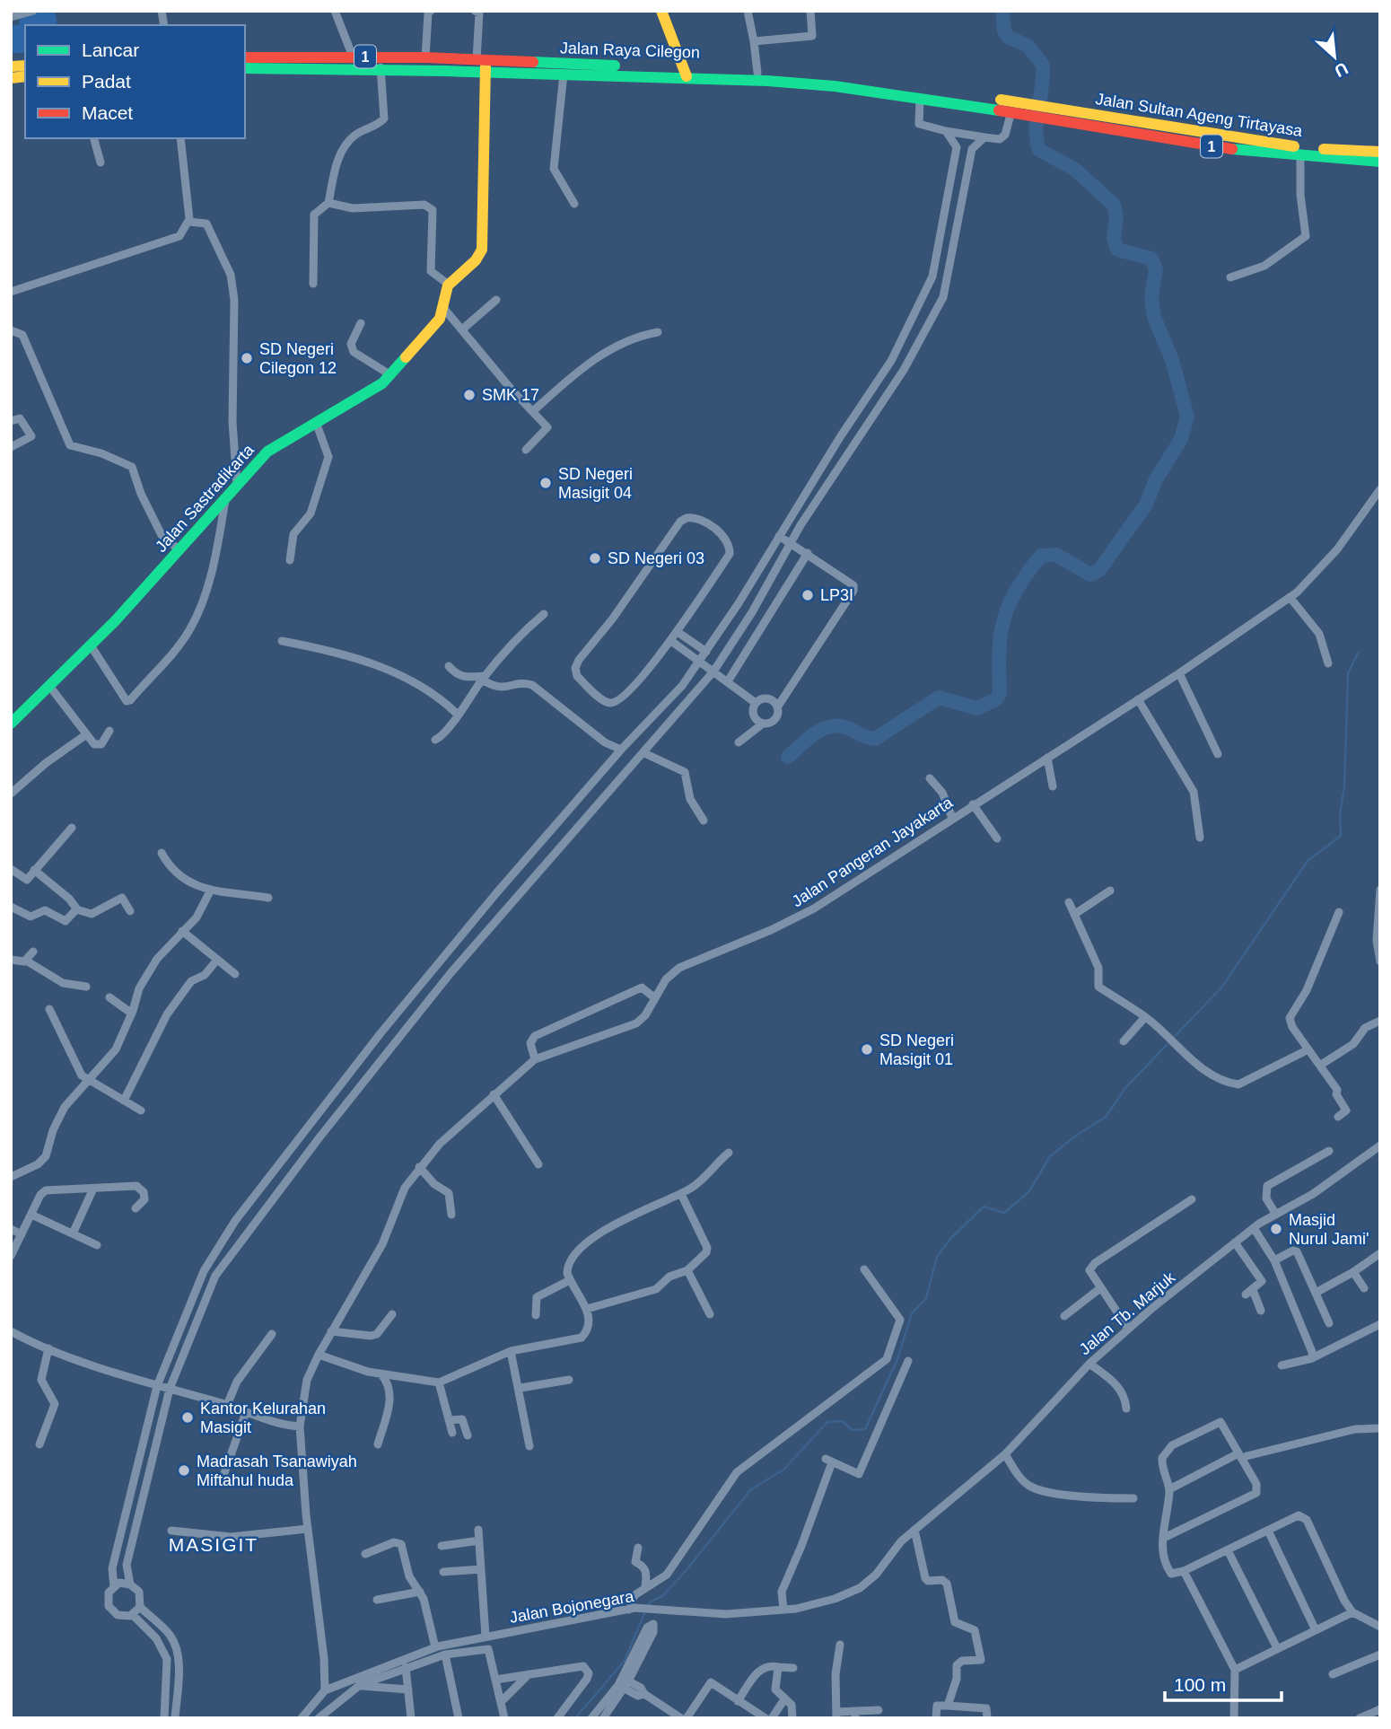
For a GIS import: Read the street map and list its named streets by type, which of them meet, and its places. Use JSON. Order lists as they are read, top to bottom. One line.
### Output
{"streets":{"main road":["Jalan Raya Cilegon","1","Jalan Sultan Ageng Tirtayasa","Jalan Sastradikarta"],"street":["Jalan Pangeran Jayakarta","Jalan Tb. Marjuk","Jalan Bojonegara"]},"crossings":[["Jalan Raya Cilegon","Jalan Sultan Ageng Tirtayasa"],["Jalan Pangeran Jayakarta","Jalan Bojonegara"],["Jalan Tb. Marjuk","Jalan Bojonegara"]],"districts":["MASIGIT"],"places":["SD Negeri Cilegon 12","SMK 17","SD Negeri Masigit 04","SD Negeri 03","LP3I","SD Negeri Masigit 01","Masjid Nurul Jami'","Kantor Kelurahan Masigit","Madrasah Tsanawiyah Miftahul huda"],"legend":["Lancar","Padat","Macet"],"scale_bar":"100 m","north":"bottom right"}
